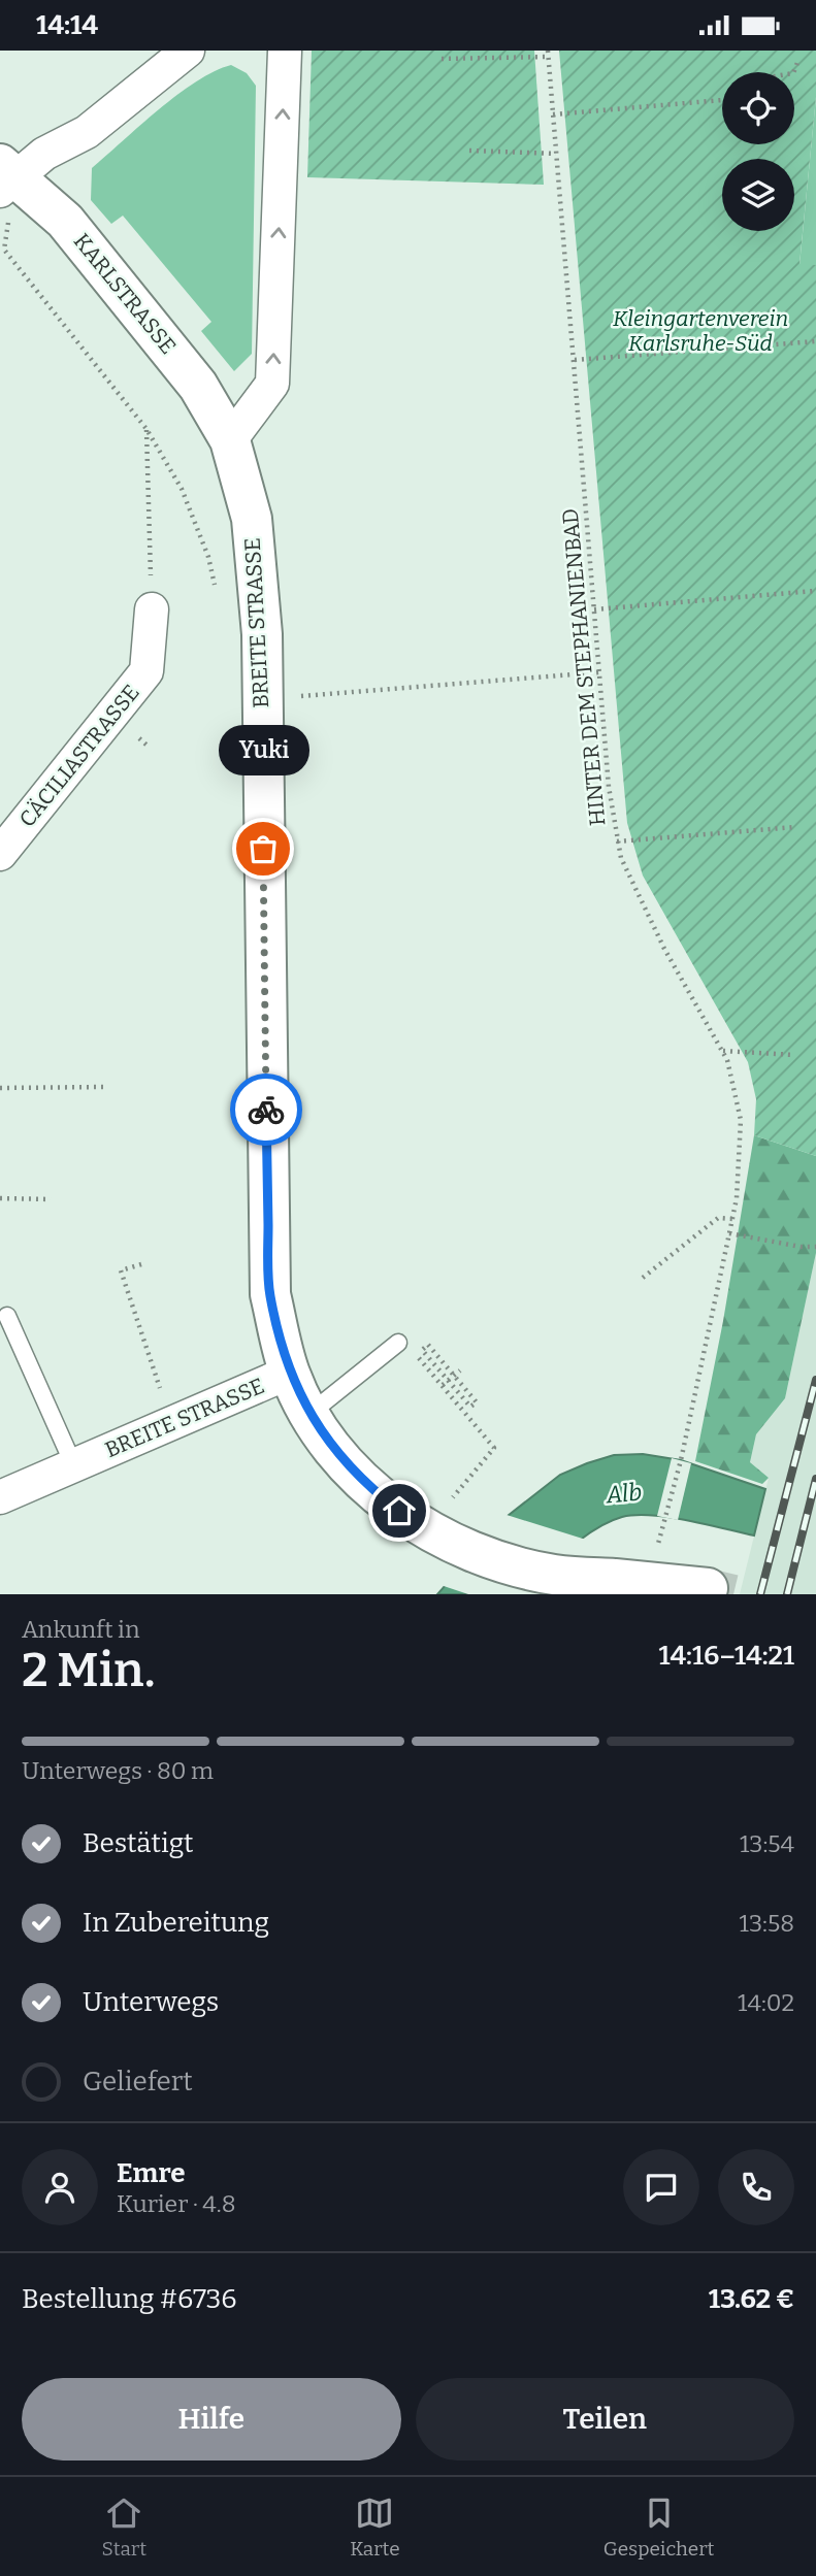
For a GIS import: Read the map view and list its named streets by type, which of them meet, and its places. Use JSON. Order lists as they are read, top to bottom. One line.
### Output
{"streets":{"street":["KARLSTRASSE","BREITE STRASSE","CÄCILIASTRASSE"],"path":["HINTER DEM STEPHANIENBAD"]},"crossings":[["KARLSTRASSE","BREITE STRASSE"]],"water":["Alb"],"parks":["Kleingartenverein Karlsruhe-Süd"],"places":["Yuki"],"page":{"status":"14:14","bubble":"Yuki","heading":["2 Min.","Ankunft in","14:16–14:21"],"panel":["Emre","Kurier · 4.8","Bestellung #6736","13.62 €"],"bar":"Unterwegs · 80 m","list":[["Bestätigt","13:54"],["In Zubereitung","13:58"],["Unterwegs","14:02"],"Geliefert"],"buttons":["Hilfe","Teilen"],"tabs":["Start","Karte","Gespeichert"]}}
